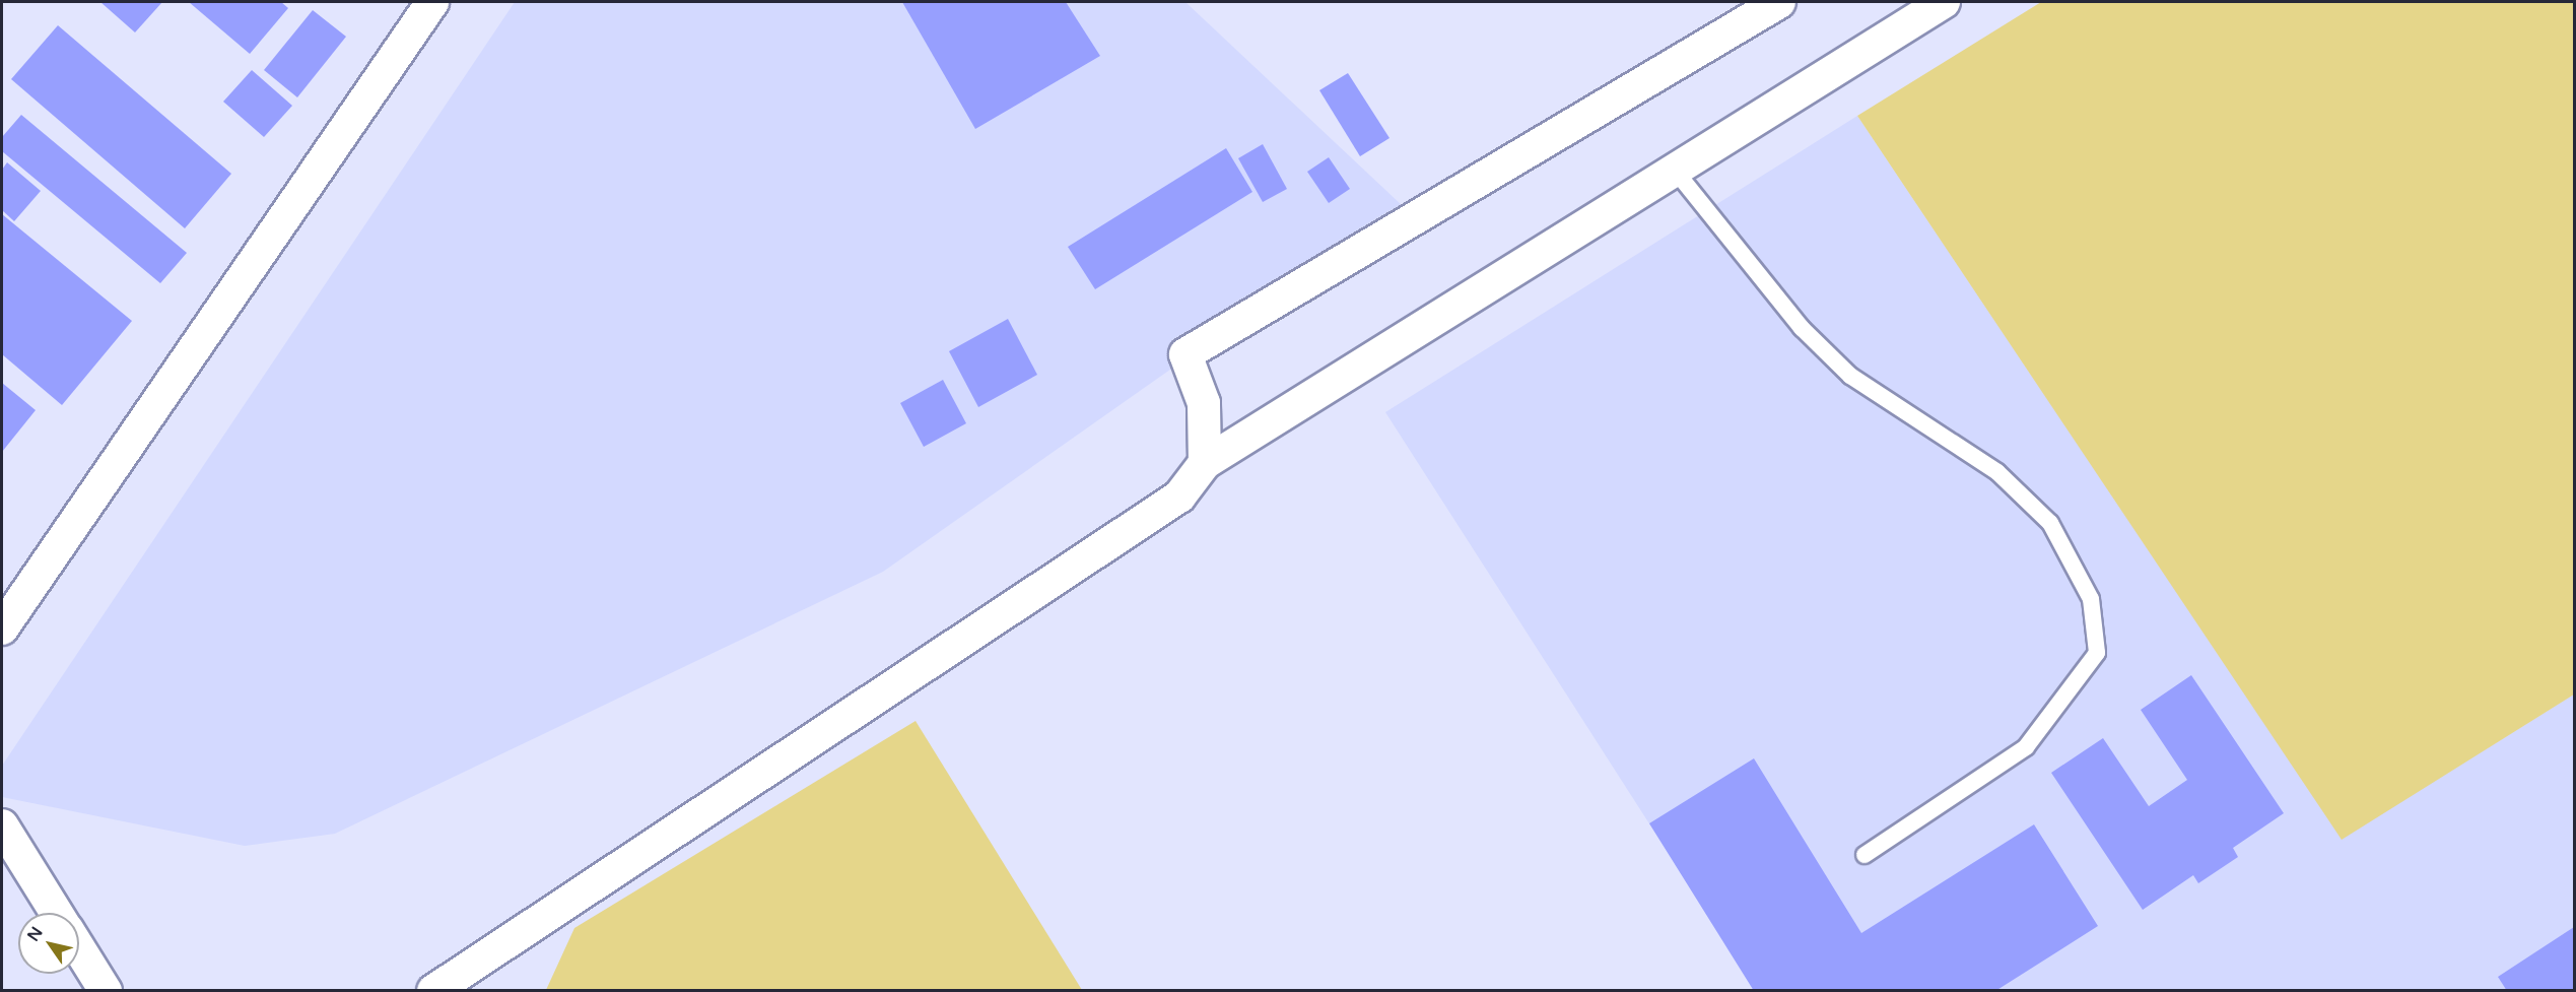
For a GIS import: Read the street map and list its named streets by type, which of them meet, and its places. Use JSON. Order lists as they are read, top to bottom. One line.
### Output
{"north":"top left"}
